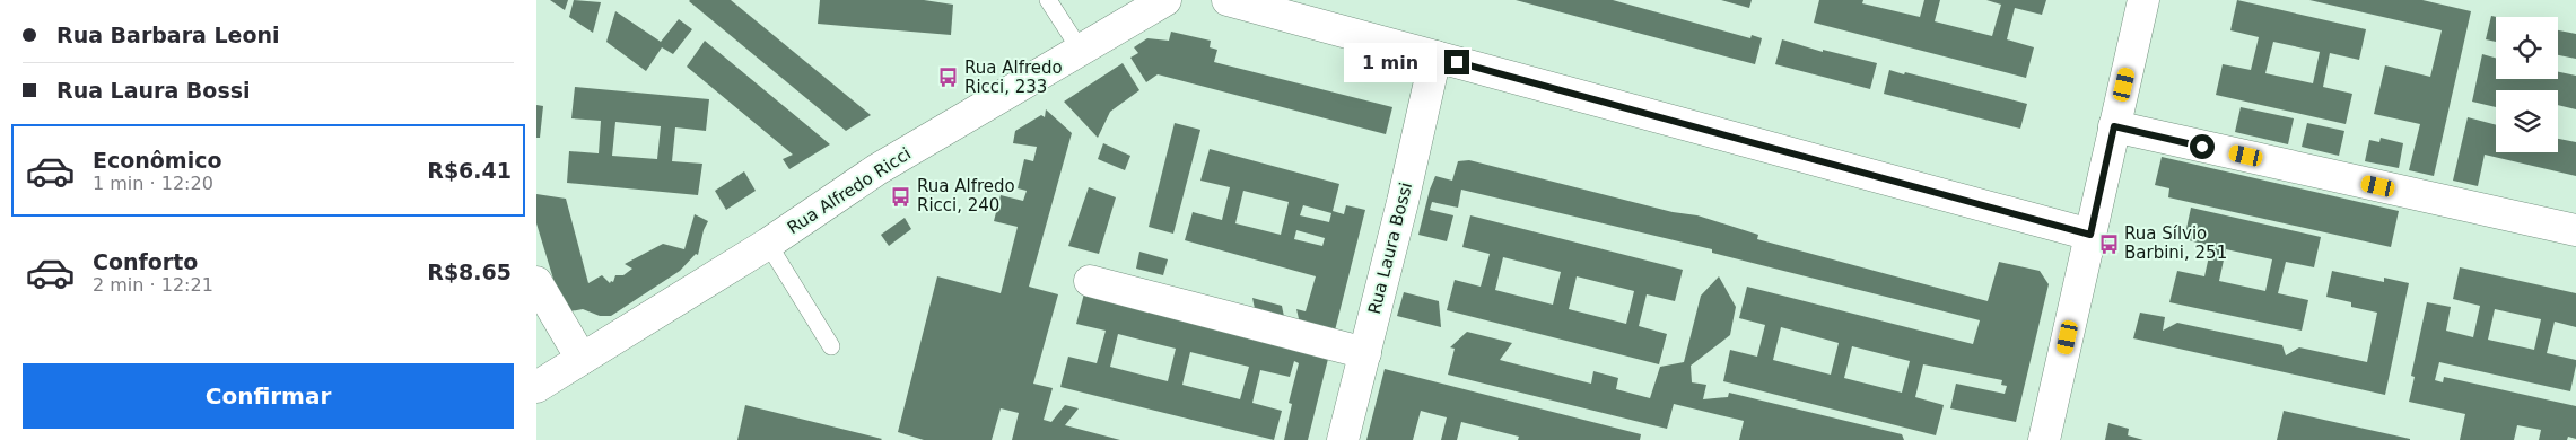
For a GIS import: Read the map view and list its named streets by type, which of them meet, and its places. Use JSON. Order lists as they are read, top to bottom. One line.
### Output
{"streets":{"street":["Rua Alfredo Ricci","Rua Laura Bossi"]},"places":{"bus stop":["Rua Alfredo Ricci, 233","Rua Alfredo Ricci, 240","Rua Sílvio Barbini, 251"]},"page":{"banner":["Rua Barbara Leoni","Rua Laura Bossi"],"bubble":"1 min","list":[{"name":"Econômico","note":"1 min · 12:20","value":"R$6.41"},{"name":"Conforto","note":"2 min · 12:21","value":"R$8.65"}],"buttons":"Confirmar"}}
